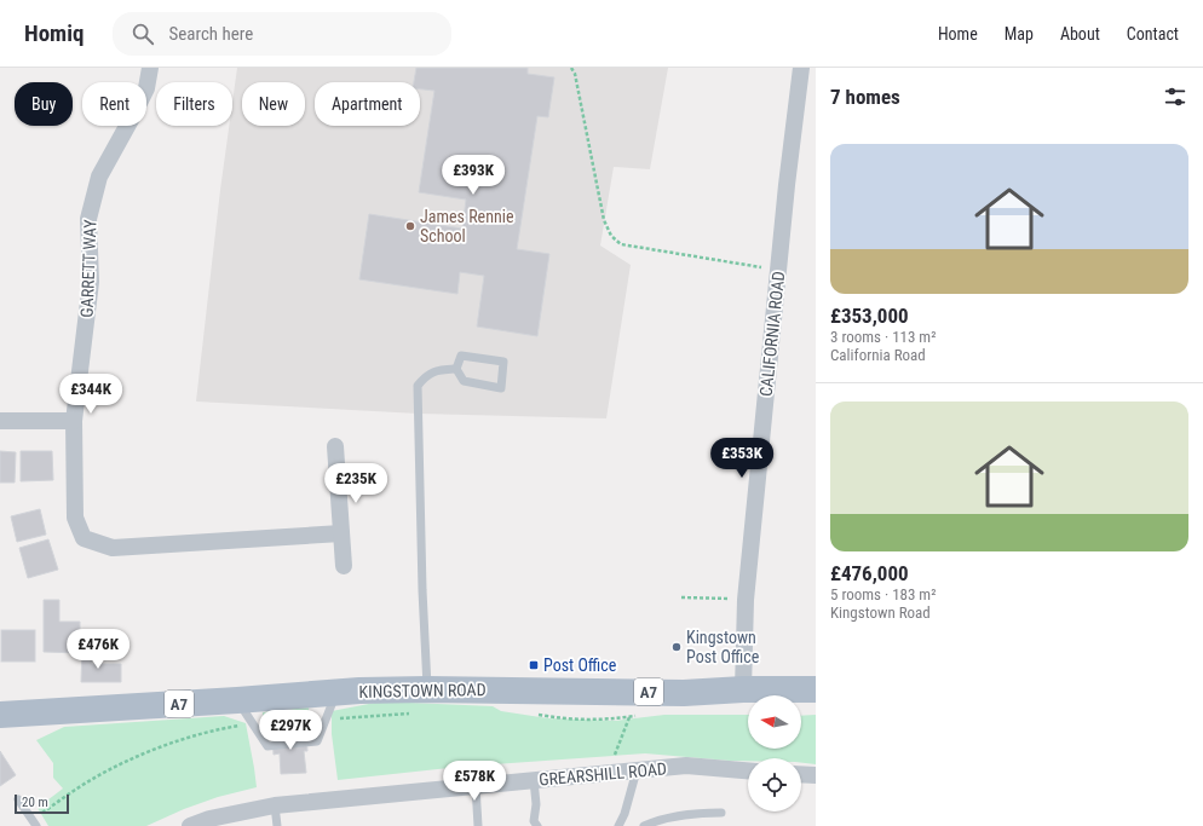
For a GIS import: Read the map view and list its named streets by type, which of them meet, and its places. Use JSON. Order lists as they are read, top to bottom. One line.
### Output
{"streets":{"main road":["KINGSTOWN ROAD","A7"],"street":["GARRETT WAY","CALIFORNIA ROAD","GREARSHILL ROAD"]},"crossings":[["CALIFORNIA ROAD","KINGSTOWN ROAD"]],"places":{"other":["James Rennie School","Kingstown Post Office"],"transit":["Post Office"]},"scale_bar":"20 m","north":"left","page":{"header":"Homiq","search":"Search here","nav":["Home","Map","About","Contact"],"heading":"7 homes","chip":["Buy","Rent","Filters","New","Apartment"],"list":[{"name":"£353,000","note":"3 rooms · 113 m² · California Road"},{"name":"£476,000","note":"5 rooms · 183 m² · Kingstown Road"}],"price":["£393K","£344K","£353K","£235K","£476K","£297K","£578K"],"scale":"20 m"}}
